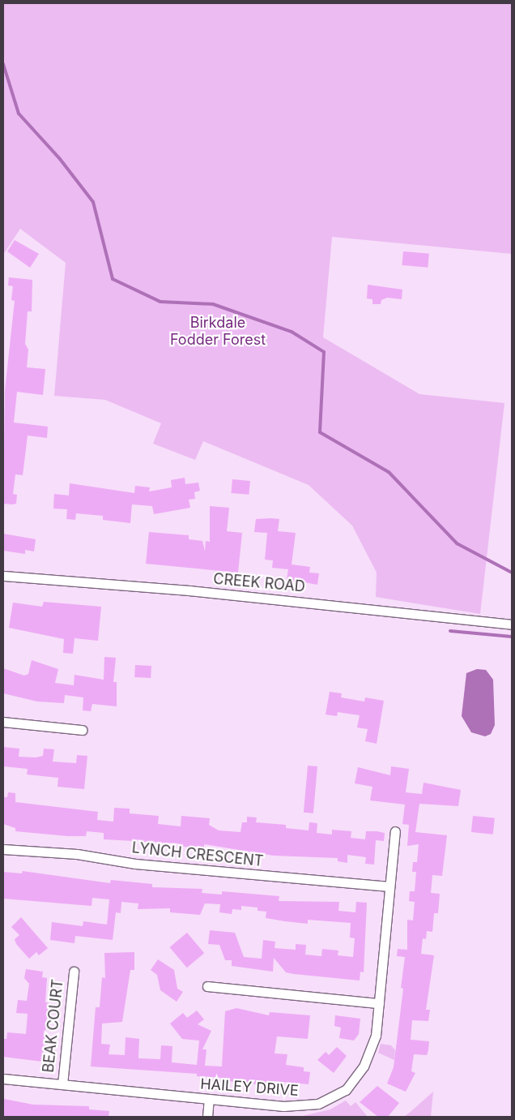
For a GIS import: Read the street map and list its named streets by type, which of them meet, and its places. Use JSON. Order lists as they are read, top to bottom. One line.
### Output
{"streets":{"street":["CREEK ROAD","LYNCH CRESCENT","BEAK COURT","HAILEY DRIVE"]},"crossings":[["LYNCH CRESCENT","HAILEY DRIVE"],["BEAK COURT","HAILEY DRIVE"]],"parks":["Birkdale Fodder Forest"]}
